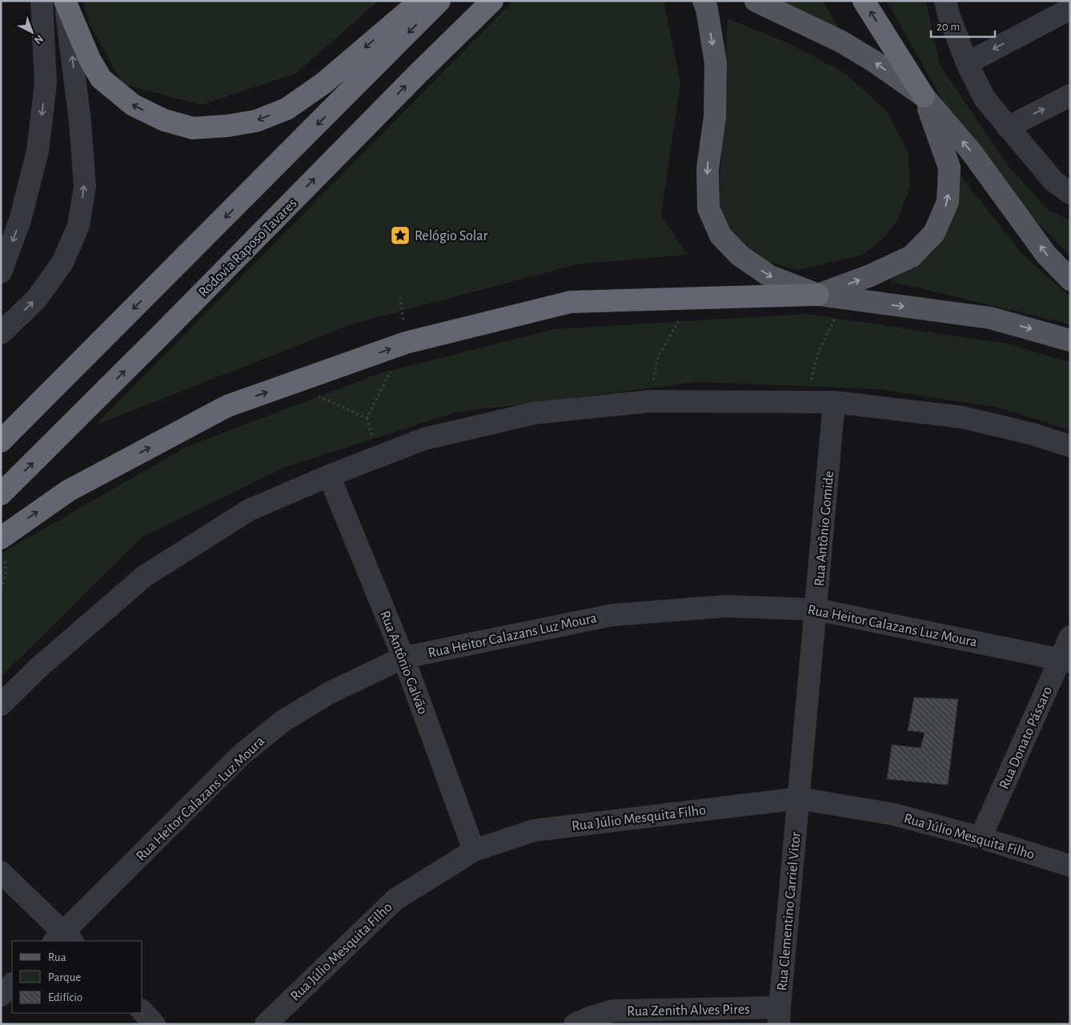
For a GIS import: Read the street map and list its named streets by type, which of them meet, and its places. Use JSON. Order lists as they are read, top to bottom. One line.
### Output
{"streets":{"highway":["Rodovia Raposo Tavares"],"street":["Rua Antônio Gomide","Rua Heitor Calazans Luz Moura","Rua Antônio Galvão","Rua Donato Pássaro","Rua Júlio Mesquita Filho","Rua Clementino Carriel Vitor","Rua Zenith Alves Pires"]},"crossings":[["Rua Antônio Gomide","Rua Heitor Calazans Luz Moura"],["Rua Antônio Gomide","Rua Júlio Mesquita Filho"],["Rua Antônio Gomide","Rua Clementino Carriel Vitor"],["Rua Heitor Calazans Luz Moura","Rua Antônio Galvão"],["Rua Heitor Calazans Luz Moura","Rua Donato Pássaro"],["Rua Antônio Galvão","Rua Júlio Mesquita Filho"],["Rua Donato Pássaro","Rua Júlio Mesquita Filho"],["Rua Júlio Mesquita Filho","Rua Clementino Carriel Vitor"],["Rua Clementino Carriel Vitor","Rua Zenith Alves Pires"]],"places":{"place":["Relógio Solar"]},"legend":["Rua","Parque","Edifício"],"scale_bar":"20 m","north":"bottom right"}
